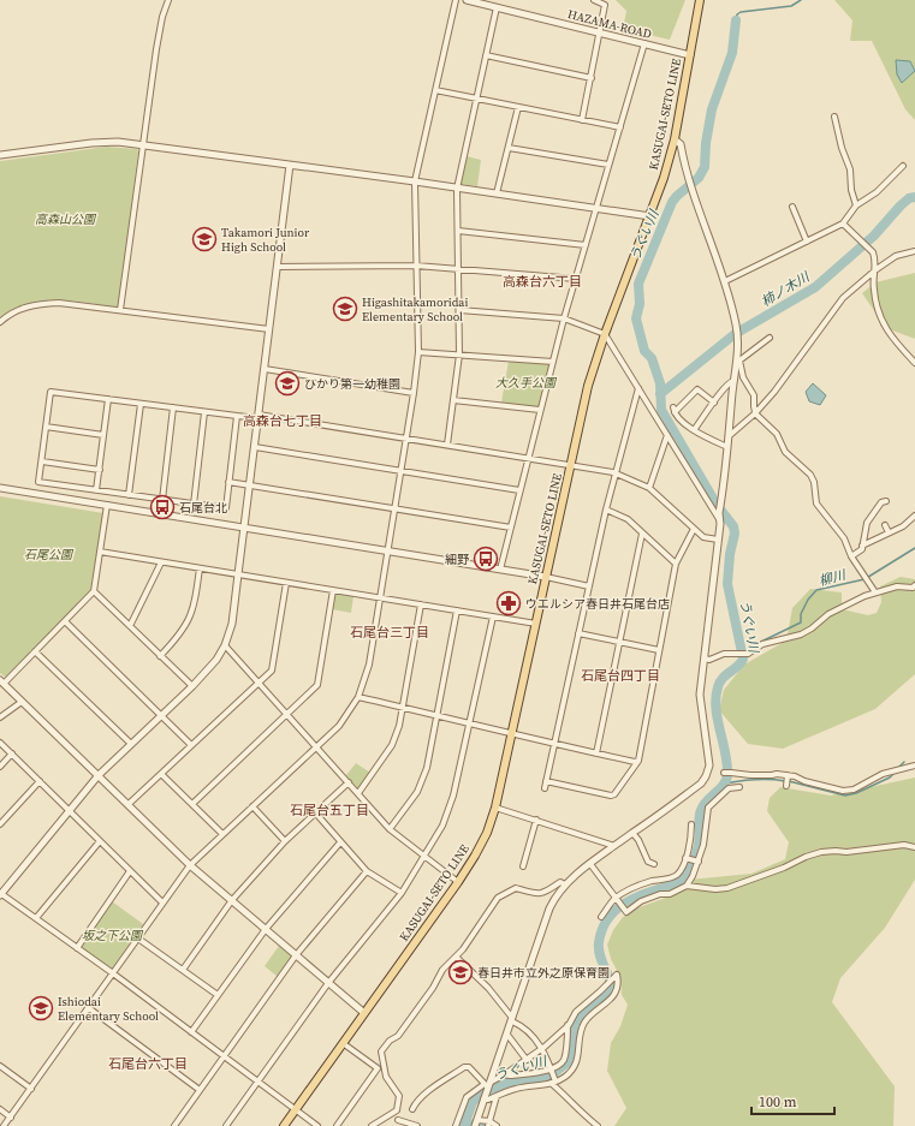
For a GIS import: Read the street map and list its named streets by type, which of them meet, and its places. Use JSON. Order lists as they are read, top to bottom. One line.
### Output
{"streets":{"main road":["KASUGAI-SETO LINE"],"street":["HAZAMA-ROAD"]},"crossings":[["HAZAMA-ROAD","KASUGAI-SETO LINE"]],"districts":["高森台六丁目","高森台七丁目","石尾台三丁目","石尾台四丁目","石尾台五丁目","石尾台六丁目"],"water":["うぐい川","柿ノ木川","柳川"],"parks":["高森山公園","大久手公園","石尾公園","坂之下公園"],"places":{"school or university":["Takamori Junior High School","Higashitakamoridai Elementary School","ひかり第一幼稚園","春日井市立外之原保育園","Ishiodai Elementary School"],"bus stop":["石尾台北","細野"],"pharmacy":["ウエルシア春日井石尾台店"]},"scale_bar":"100 m"}
